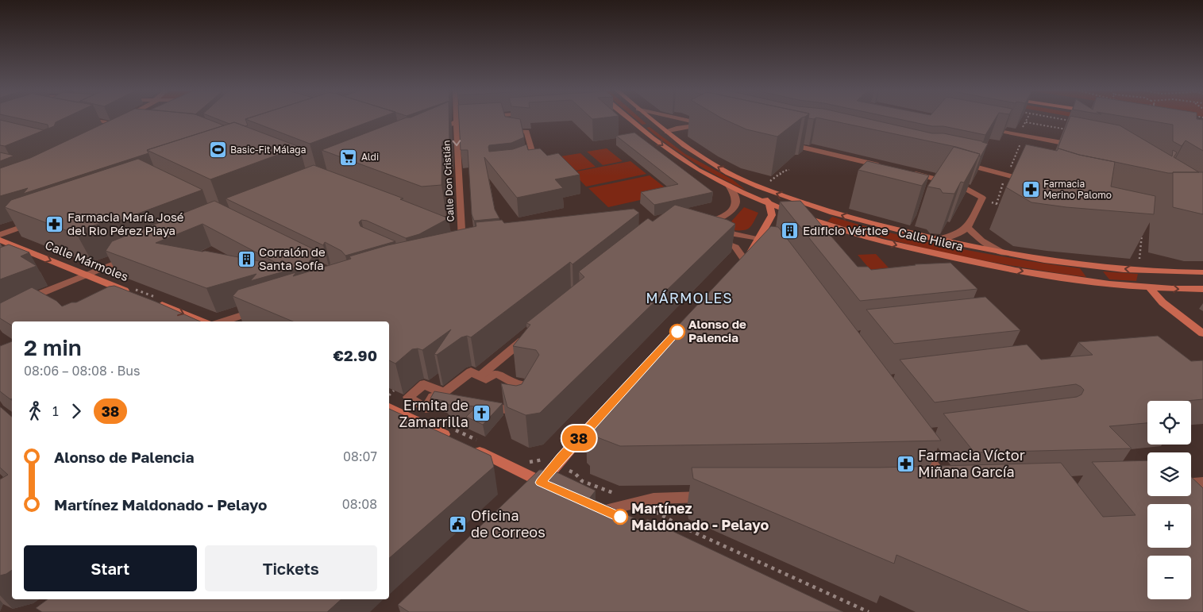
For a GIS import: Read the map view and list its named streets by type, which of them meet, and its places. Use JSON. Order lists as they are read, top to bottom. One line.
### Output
{"streets":{"main road":["Calle Hilera","Calle Mármoles"],"street":["Calle Don Cristián"]},"one_way":["Calle Don Cristián","Calle Mármoles"],"districts":["MÁRMOLES"],"places":{"sports":["Basic-Fit Málaga"],"supermarket":["Aldi"],"pharmacy":["Farmacia Merino Palomo","Farmacia María José del Rio Pérez Piaya","Farmacia Víctor Miñana García"],"building":["Edificio Vértice","Corralón de Santa Sofía"],"other":["Alonso de Palencia","Martínez Maldonado - Pelayo"],"church":["Ermita de Zamarrilla"],"public building":["Oficina de Correos"]},"lines":["bus line 38"],"page":{"on_map":"38","heading":["2 min","08:06 – 08:08 · Bus","€2.90"],"legs":["1","38"],"map_buttons":["+","−"],"list":[{"name":"Alonso de Palencia","value":"08:07"},{"name":"Martínez Maldonado - Pelayo","value":"08:08"}],"buttons":["Start","Tickets"]}}
